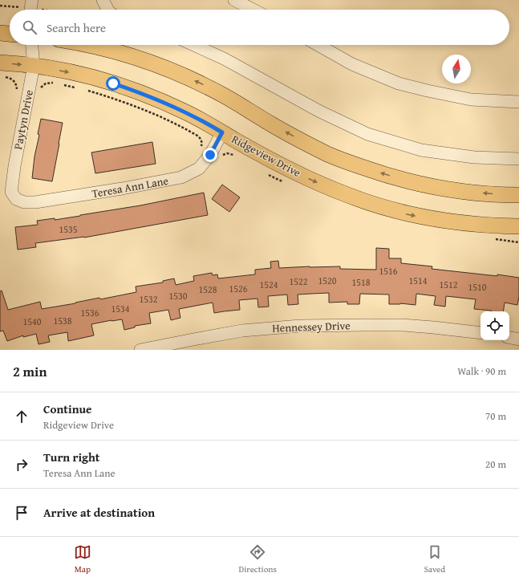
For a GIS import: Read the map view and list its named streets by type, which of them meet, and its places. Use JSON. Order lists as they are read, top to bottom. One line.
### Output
{"streets":{"main road":["Ridgeview Drive"],"street":["Paytyn Drive","Teresa Ann Lane","Hennessey Drive"]},"crossings":[["Paytyn Drive","Ridgeview Drive"],["Paytyn Drive","Teresa Ann Lane"],["Ridgeview Drive","Teresa Ann Lane"]],"house_numbers":["1535","1516","1520","1514","1522","1518","1524","1512","1510","1526","1528","1530","1532","1534","1536","1538","1540"],"north":"top","page":{"search":"Search here","heading":["2 min","Walk · 90 m"],"list":[["Continue","Ridgeview Drive","70 m"],["Turn right","Teresa Ann Lane","20 m"],"Arrive at destination"],"nav":["Map","Directions","Saved"]}}
